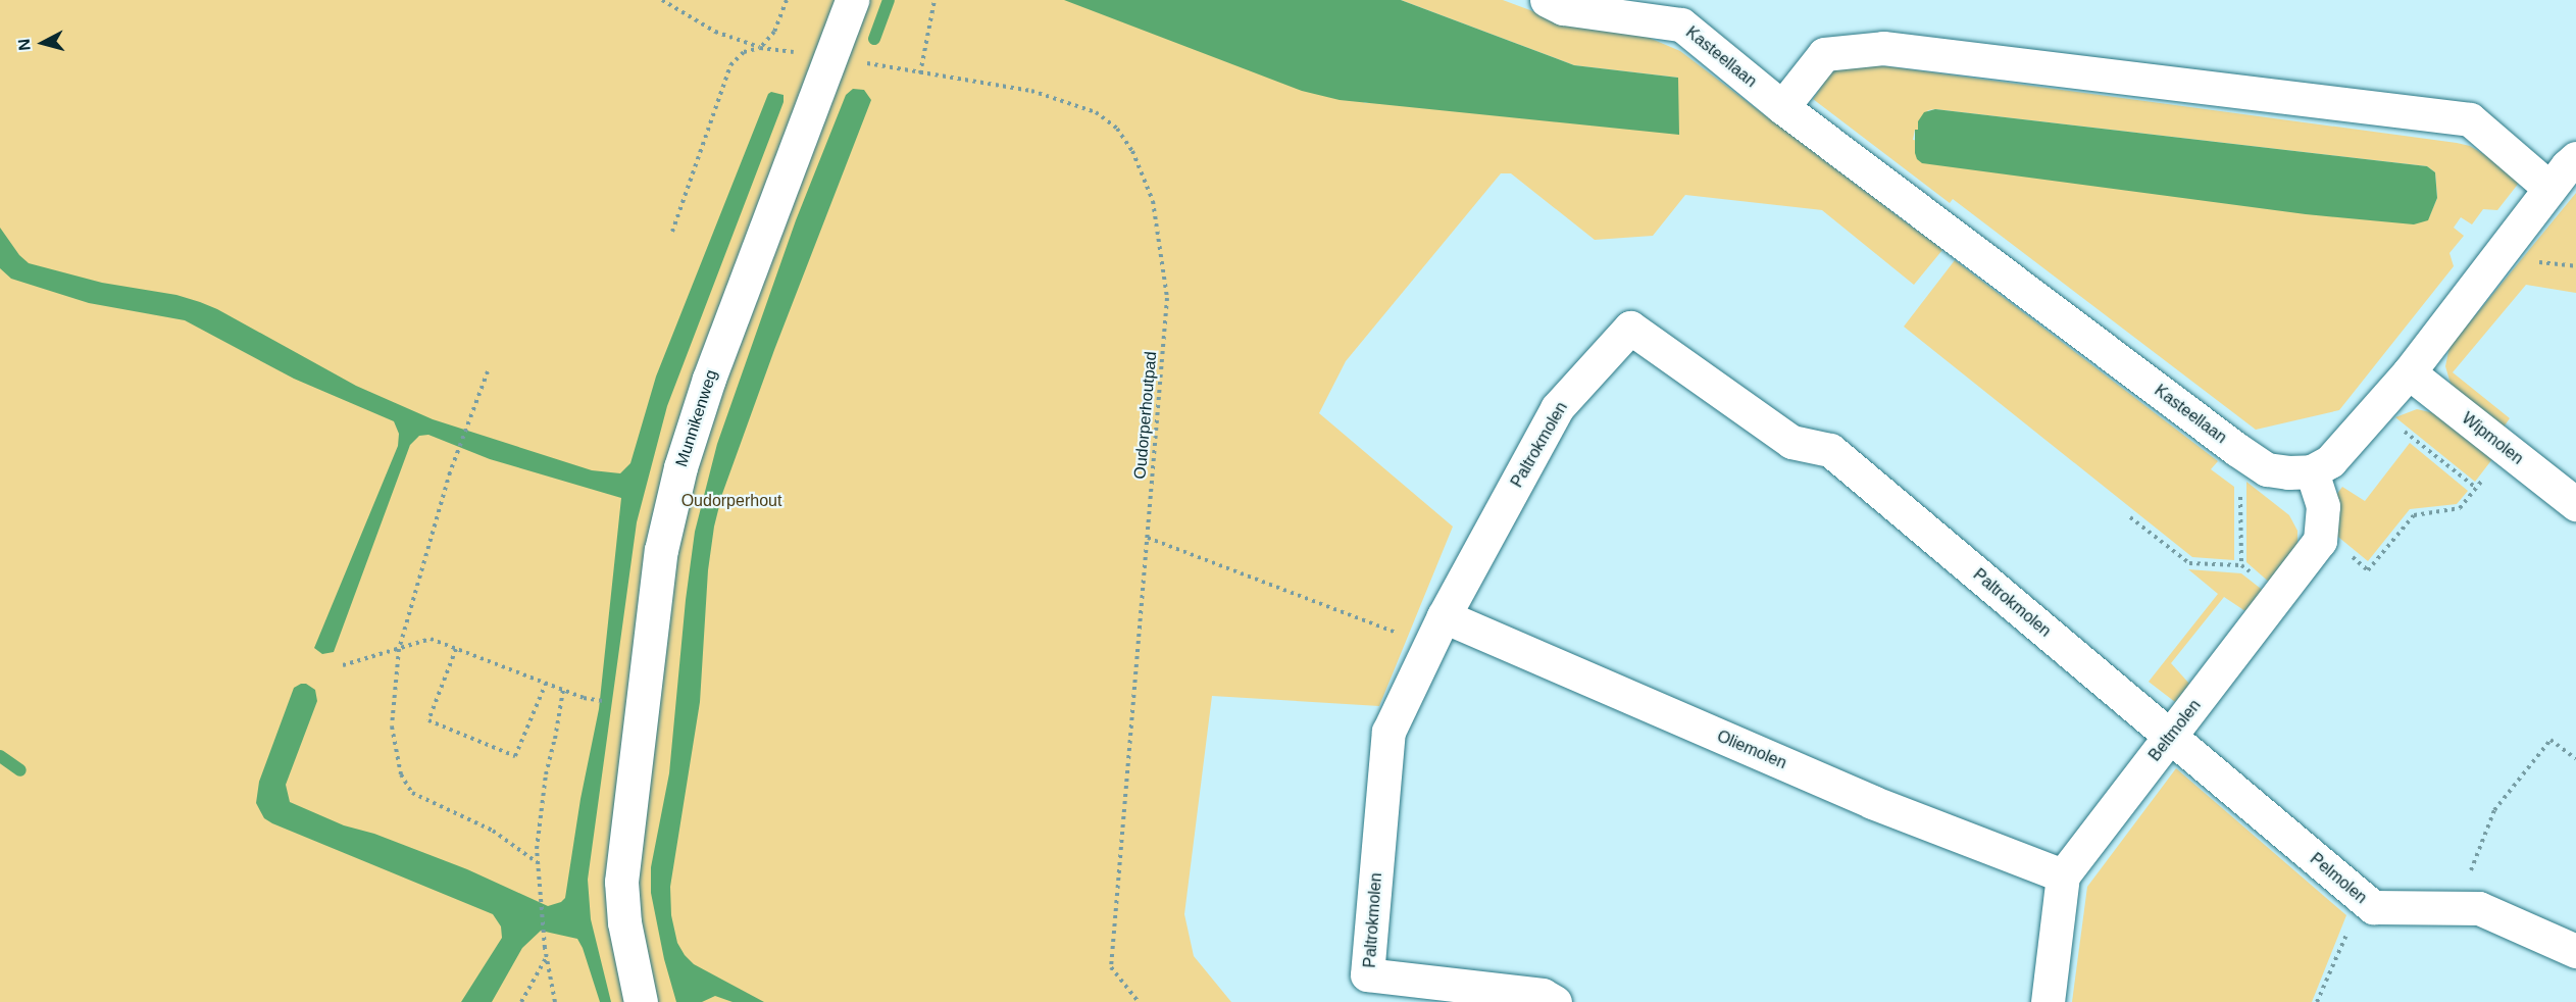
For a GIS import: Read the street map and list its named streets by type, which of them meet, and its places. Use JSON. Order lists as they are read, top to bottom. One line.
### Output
{"streets":{"street":["Kasteellaan","Munnikenweg","Wipmolen","Paltrokmolen","Beltmolen","Oliemolen","Pelmolen"],"path":["Oudorperhoutpad"]},"crossings":[["Kasteellaan","Beltmolen"],["Oudorperhoutpad","Munnikenweg"],["Paltrokmolen","Beltmolen"],["Paltrokmolen","Oliemolen"],["Paltrokmolen","Pelmolen"],["Beltmolen","Oliemolen"],["Beltmolen","Pelmolen"]],"parks":["Oudorperhout"],"north":"left"}
